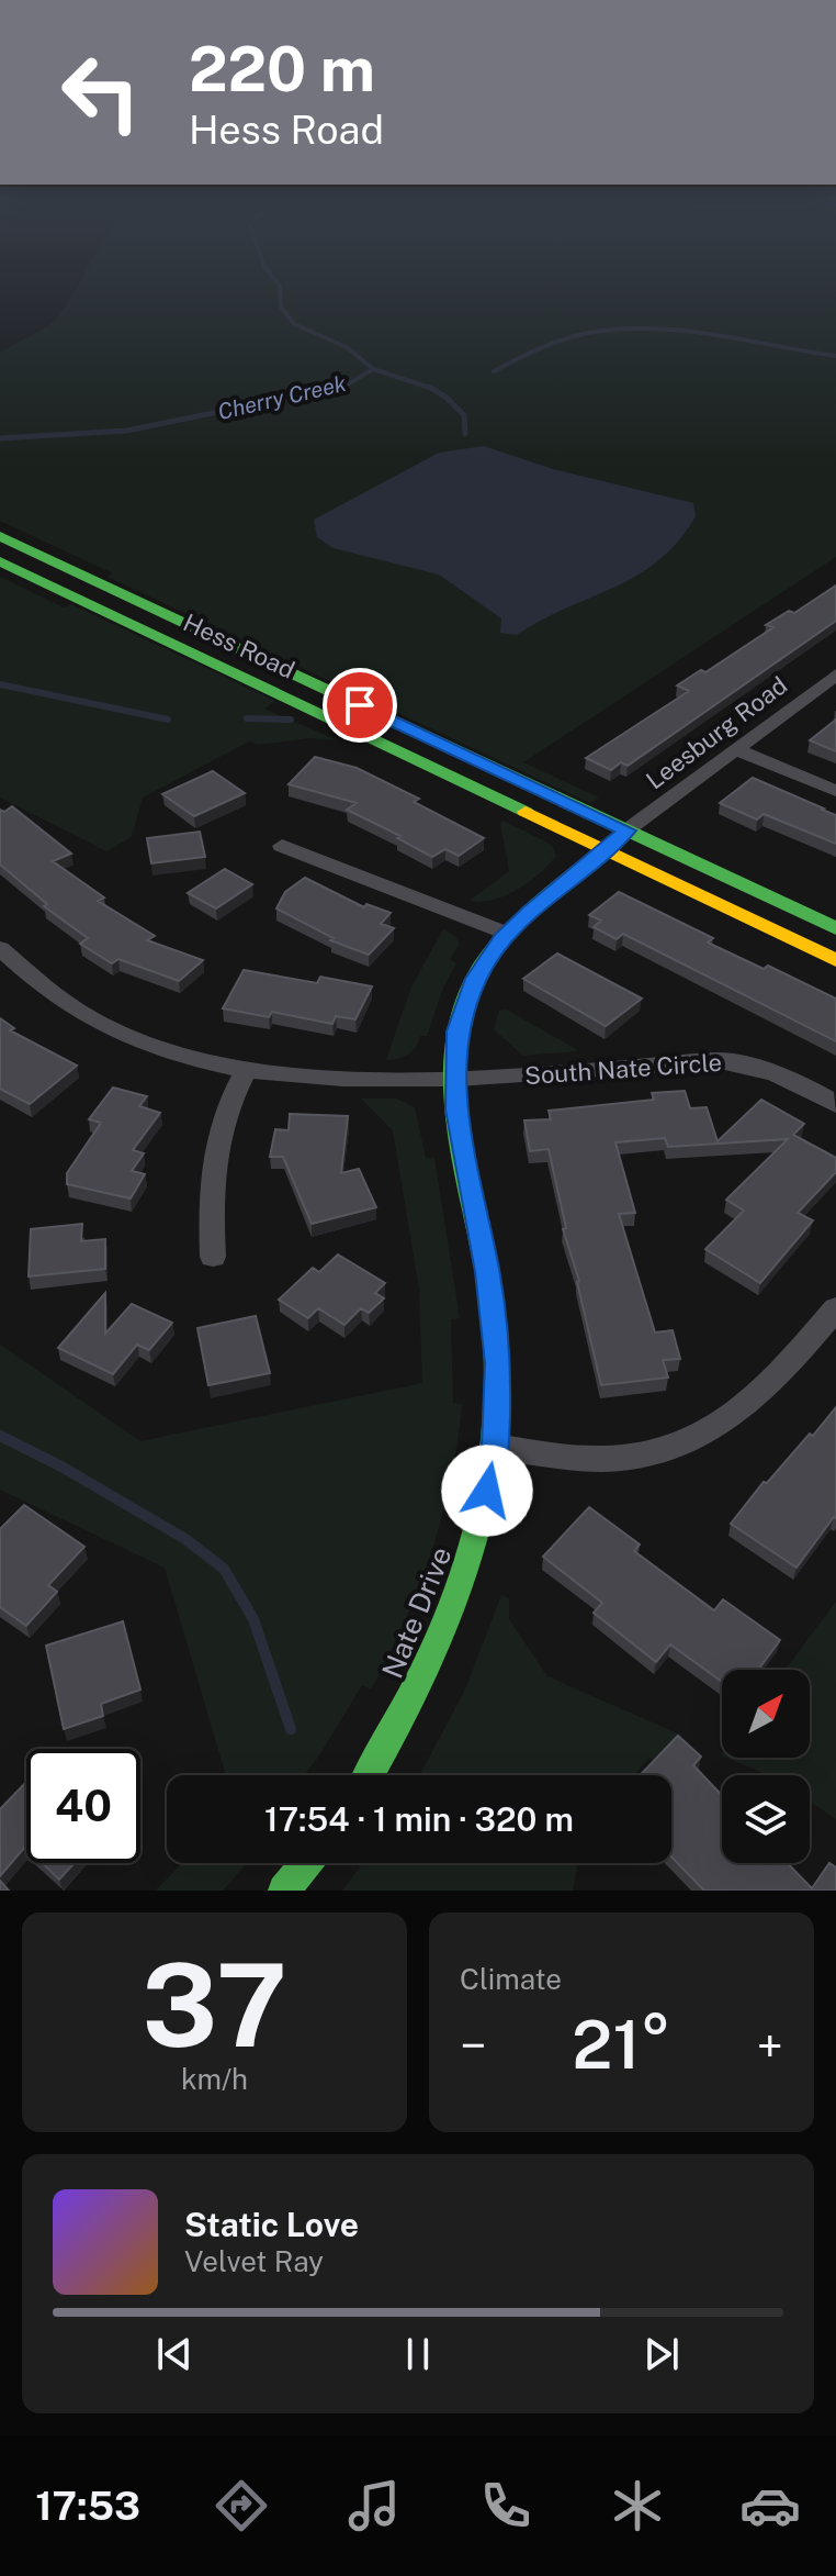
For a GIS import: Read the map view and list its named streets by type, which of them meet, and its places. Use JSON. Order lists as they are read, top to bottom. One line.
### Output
{"streets":{"main road":["Hess Road","Nate Drive"],"street":["Leesburg Road","South Nate Circle"]},"crossings":[["Hess Road","Leesburg Road"],["Hess Road","Nate Drive"],["Leesburg Road","Nate Drive"],["South Nate Circle","Nate Drive"]],"water":["Cherry Creek"],"north":"top right","page":{"turn":["220 m","Hess Road"],"limit":"40","trip":"17:54 · 1 min · 320 m","tile":[["37","km/h"],"Climate"],"heat":["−","21°","+"],"song":["Static Love","Velvet Ray"],"tabs":"17:53"}}
